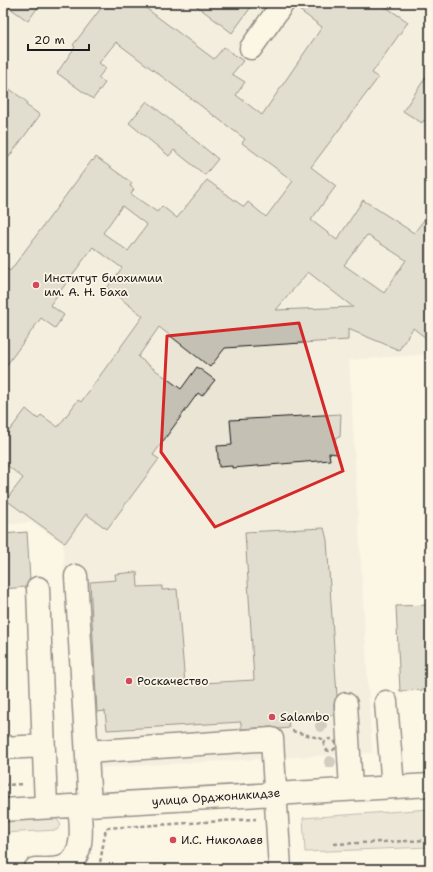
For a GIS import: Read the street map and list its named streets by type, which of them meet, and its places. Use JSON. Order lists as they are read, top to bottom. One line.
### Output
{"streets":{"street":["улица Орджоникидзе"]},"places":["Институт биохимии им. А. Н. Баха","Роскачество","Salambo","И.С. Николаев"],"scale_bar":"20 m"}
